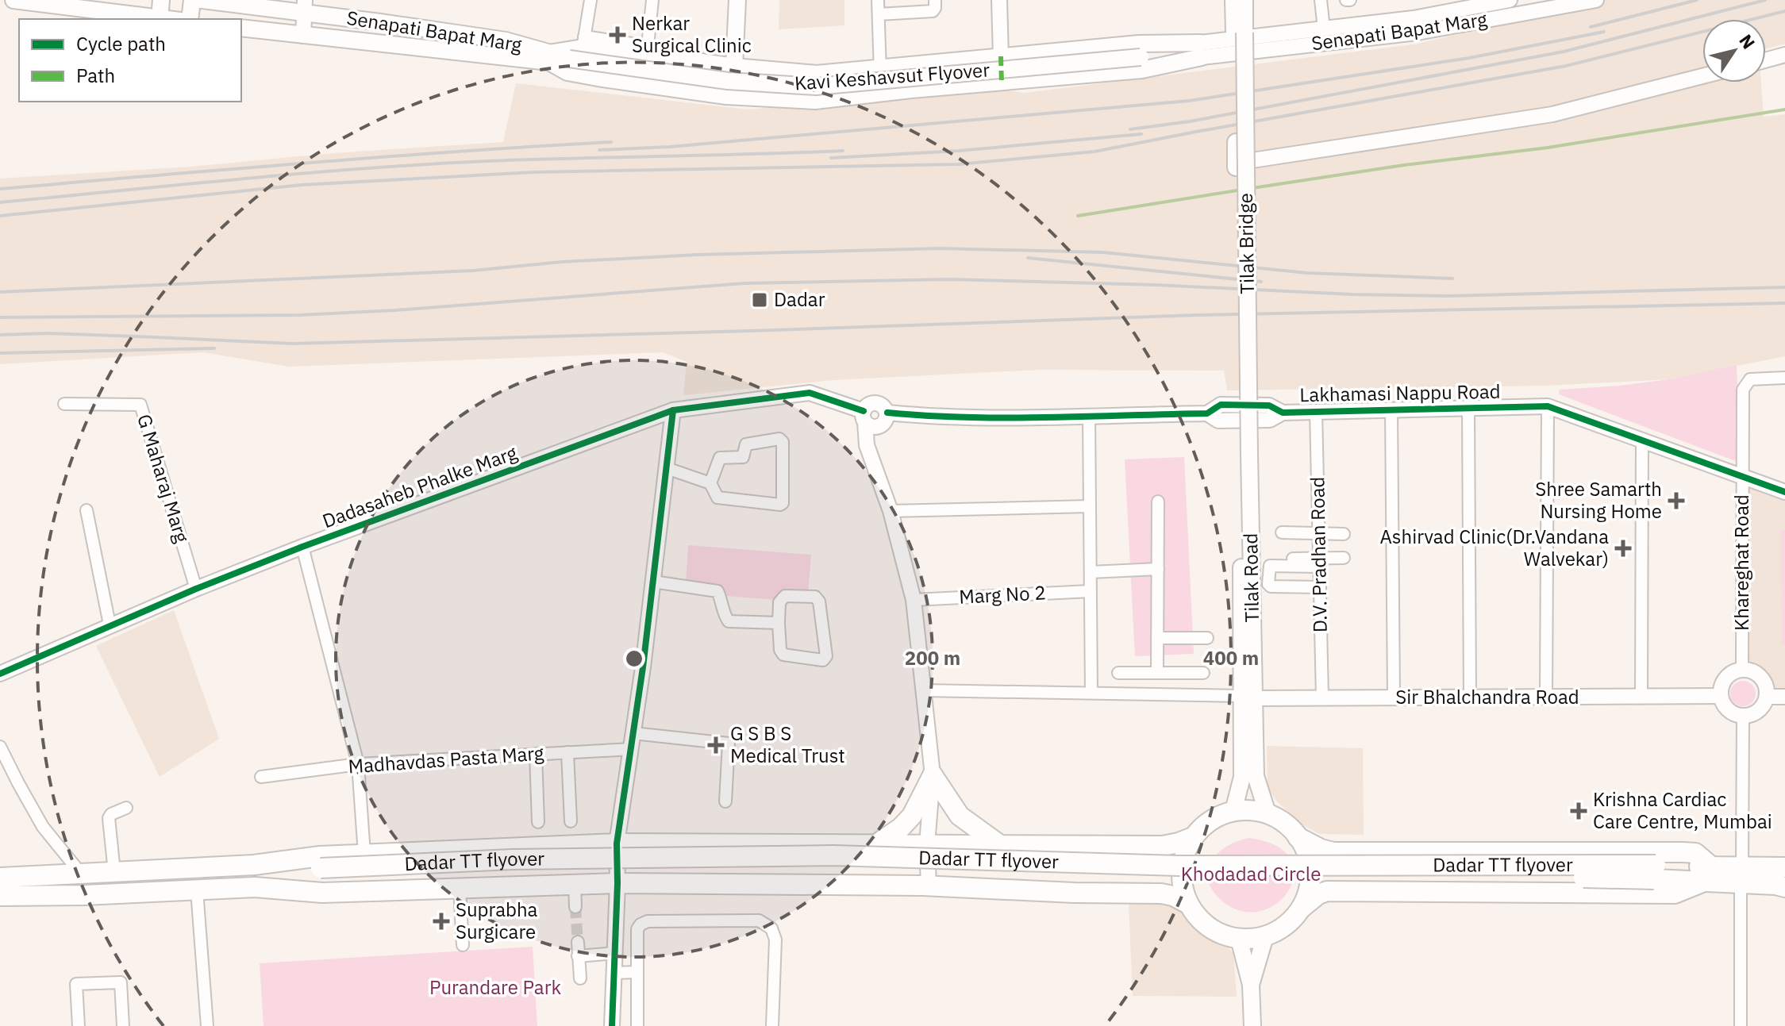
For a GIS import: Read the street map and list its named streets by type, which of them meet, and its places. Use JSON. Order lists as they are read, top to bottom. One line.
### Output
{"streets":{"highway":["Dadar TT flyover"],"main road":["Senapati Bapat Marg","Kavi Keshavsut Flyover","Tilak Bridge","Tilak Road"],"street":["Lakhamasi Nappu Road","G Maharaj Marg","Dadasaheb Phalke Marg","D.V. Pradhan Road","Khareghat Road","Marg No 2","Sir Bhalchandra Road","Madhavdas Pasta Marg"]},"crossings":[["Senapati Bapat Marg","Kavi Keshavsut Flyover"],["Tilak Bridge","Tilak Road"],["Lakhamasi Nappu Road","Dadasaheb Phalke Marg"],["Lakhamasi Nappu Road","D.V. Pradhan Road"],["Lakhamasi Nappu Road","Khareghat Road"],["G Maharaj Marg","Dadasaheb Phalke Marg"],["D.V. Pradhan Road","Sir Bhalchandra Road"],["Khareghat Road","Sir Bhalchandra Road"],["Tilak Road","Sir Bhalchandra Road"]],"parks":["Khodadad Circle","Purandare Park"],"places":{"health":["Nerkar Surgical Clinic","Shree Samarth Nursing Home","Ashirvad Clinic(Dr.Vandana Walvekar)","G S B S Medical Trust","Krishna Cardiac Care Centre, Mumbai","Suprabha Surgicare"],"transit":["Dadar"]},"legend":["Cycle path","Path"],"north":"top right","rings":["200 m","400 m"]}
